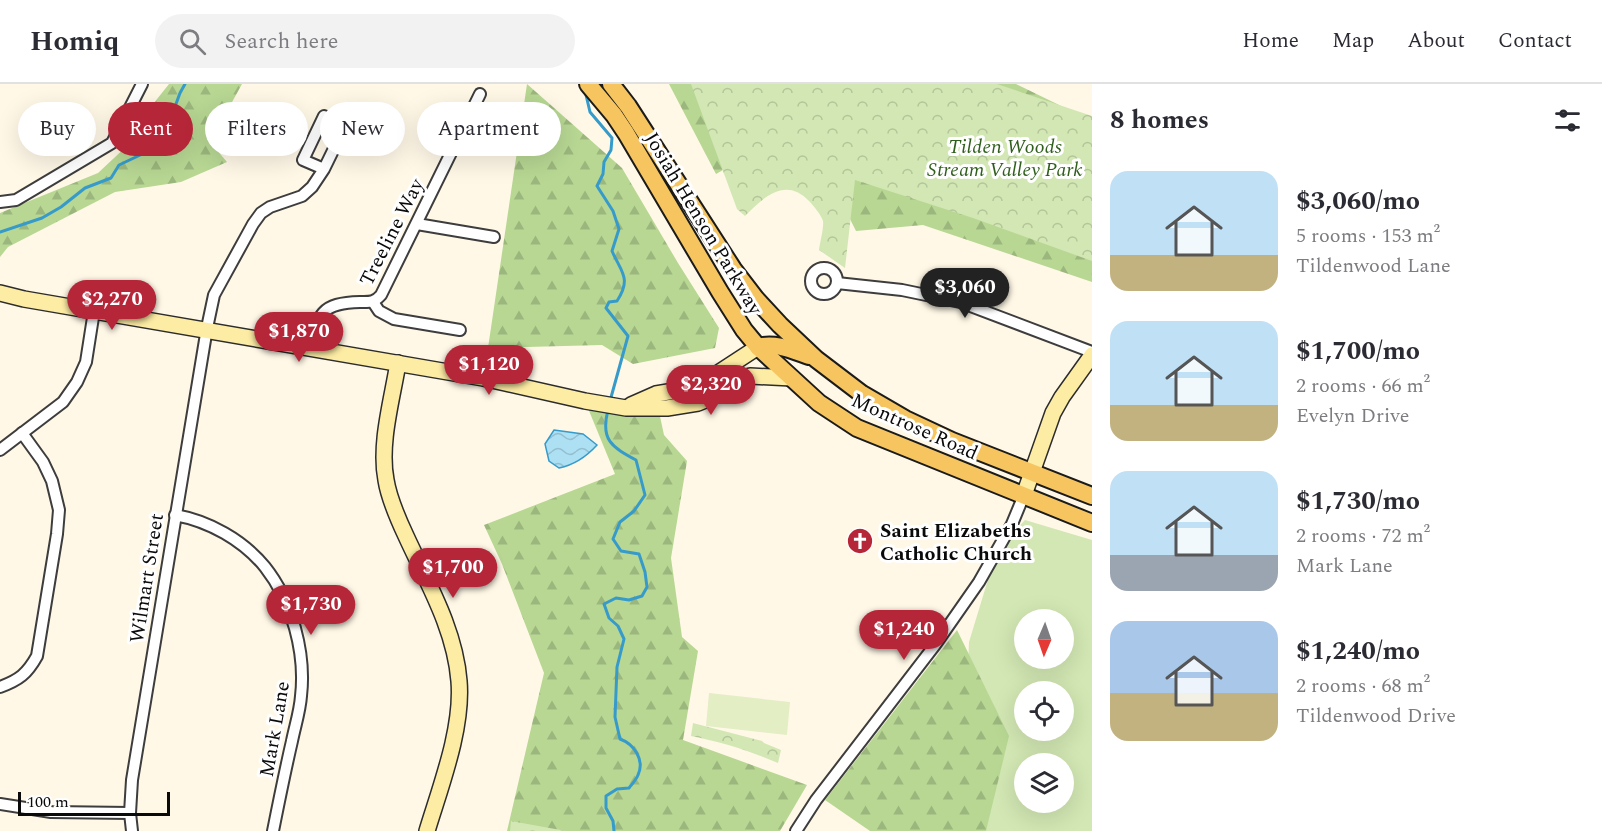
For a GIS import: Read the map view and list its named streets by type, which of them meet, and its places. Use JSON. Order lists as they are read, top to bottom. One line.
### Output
{"streets":{"main road":["Josiah Henson Parkway","Montrose Road"],"street":["Treeline Way","Wilmart Street","Mark Lane"]},"crossings":[["Josiah Henson Parkway","Montrose Road"],["Wilmart Street","Mark Lane"]],"parks":["Tilden Woods Stream Valley Park"],"places":{"church":["Saint Elizabeths Catholic Church"]},"scale_bar":"100 m","north":"bottom","page":{"header":"Homiq","search":"Search here","nav":["Home","Map","About","Contact"],"heading":"8 homes","chip":["Buy","Rent","Filters","New","Apartment"],"list":[{"name":"$3,060/mo","note":"5 rooms · 153 m² · Tildenwood Lane"},{"name":"$1,700/mo","note":"2 rooms · 66 m² · Evelyn Drive"},{"name":"$1,730/mo","note":"2 rooms · 72 m² · Mark Lane"},{"name":"$1,240/mo","note":"2 rooms · 68 m² · Tildenwood Drive"}],"price":["$3,060","$2,270","$1,870","$1,120","$2,320","$1,700","$1,730","$1,240"],"scale":"100 m"}}
